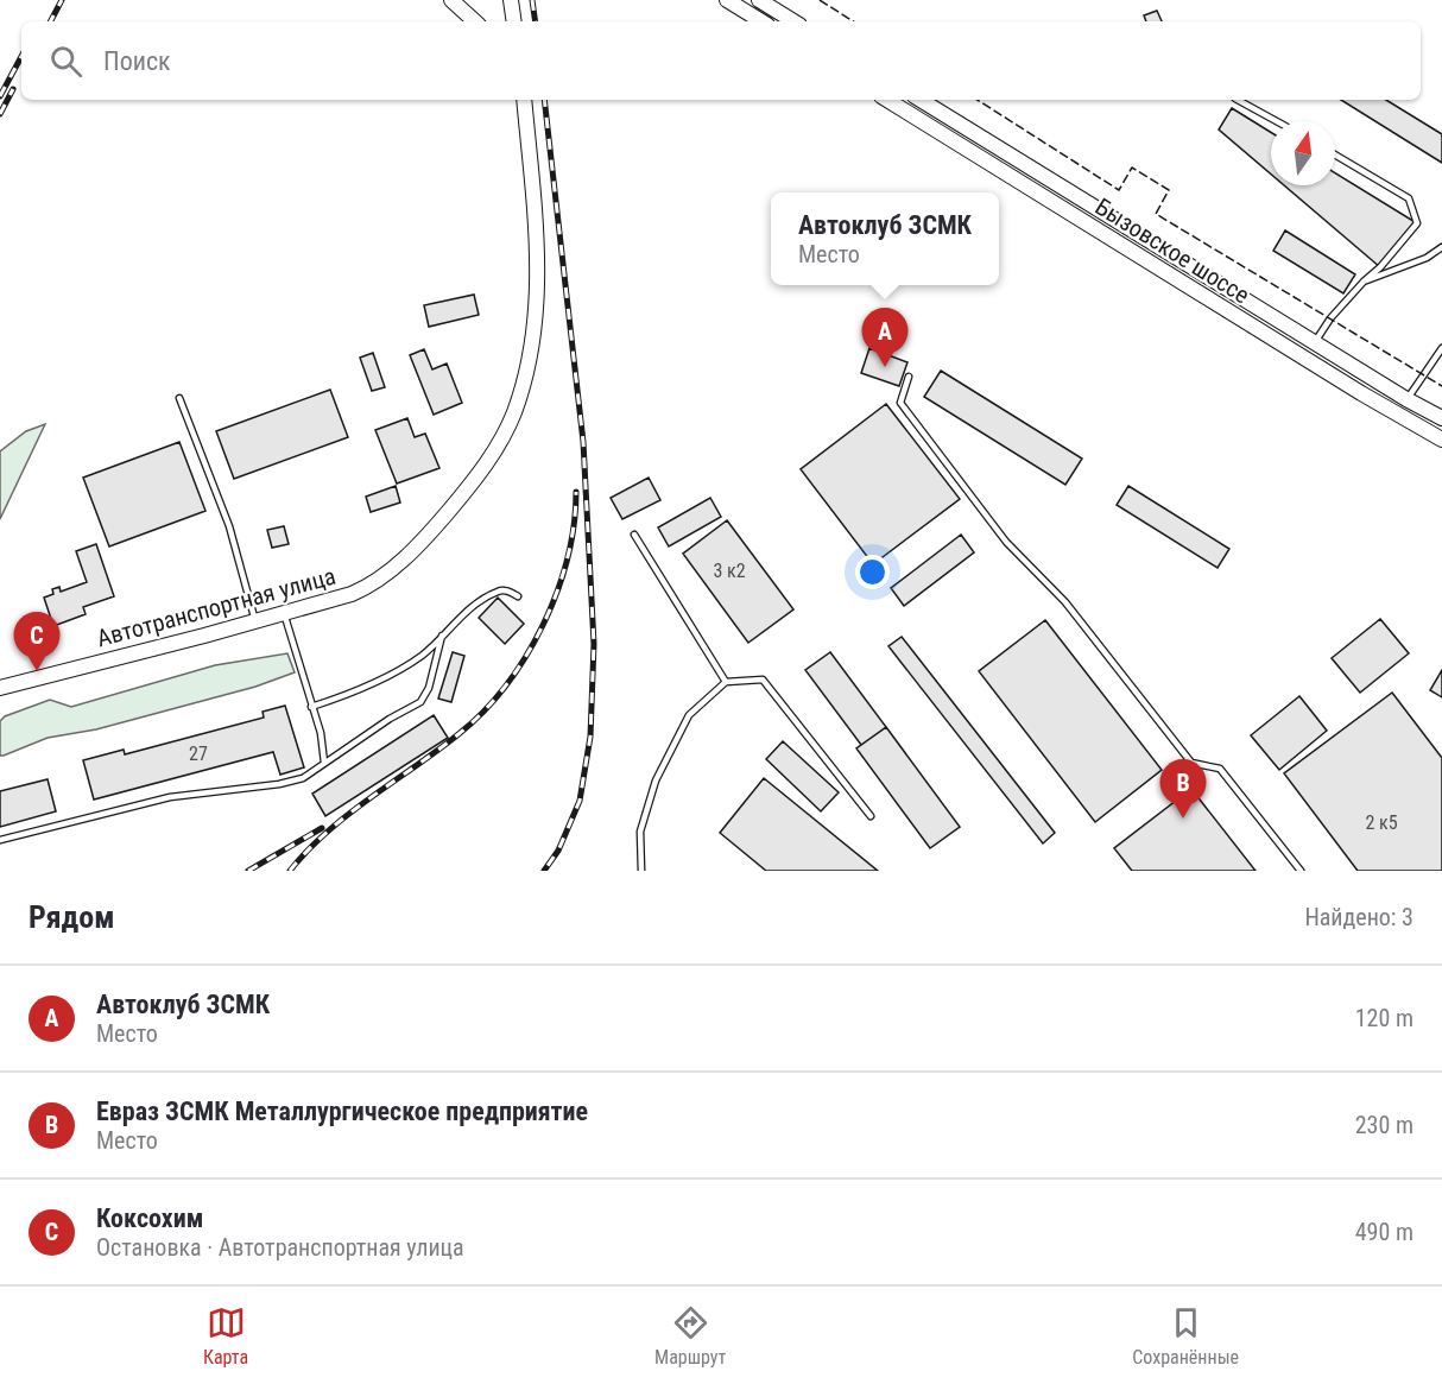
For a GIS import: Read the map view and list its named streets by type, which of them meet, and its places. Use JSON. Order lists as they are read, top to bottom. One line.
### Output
{"streets":{"main road":["Бызовское шоссе","Автотранспортная улица"]},"house_numbers":["3 к2","27","2 к5"],"north":"top","page":{"search":"Поиск","popup":["Автоклуб ЗСМК","Место"],"pins":["A","C","B"],"heading":["Рядом","Найдено: 3"],"list":[{"mark":"A","name":"Автоклуб ЗСМК","note":"Место","value":"120 m"},{"mark":"B","name":"Евраз ЗСМК Металлургическое предприятие","note":"Место","value":"230 m"},{"mark":"C","name":"Коксохим","note":"Остановка · Автотранспортная улица","value":"490 m"}],"nav":["Карта","Маршрут","Сохранённые"]}}
